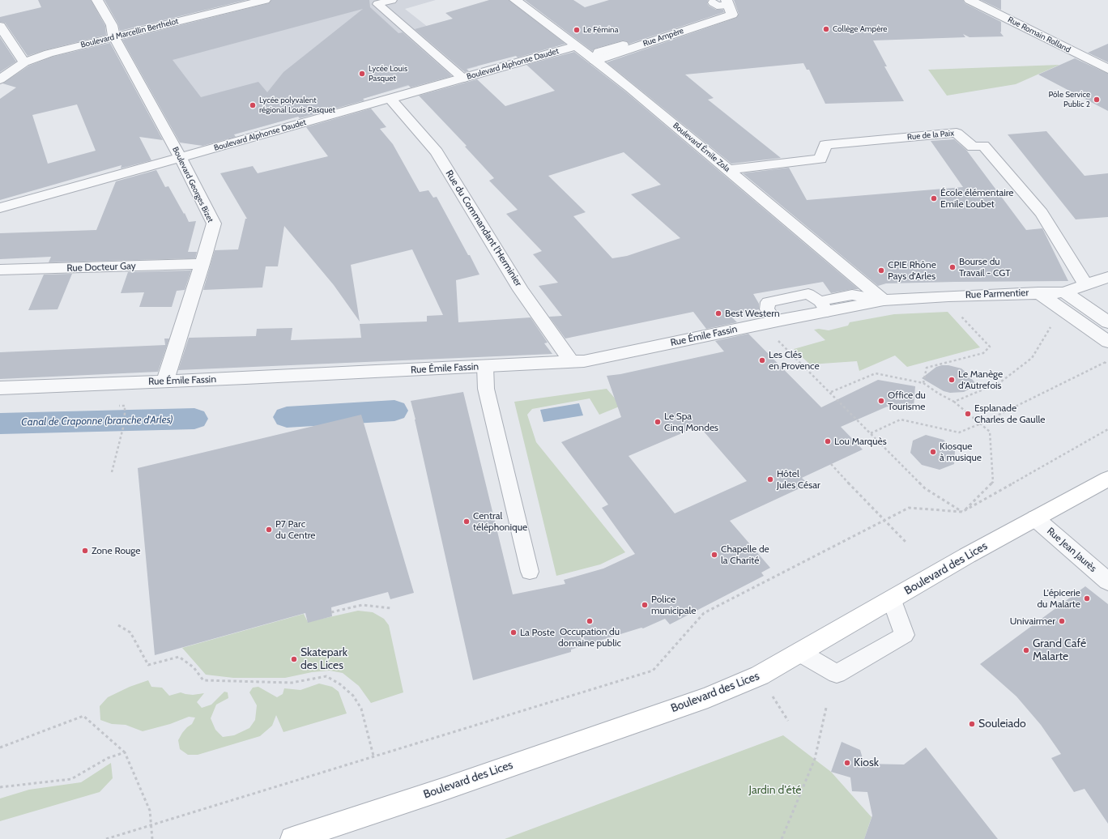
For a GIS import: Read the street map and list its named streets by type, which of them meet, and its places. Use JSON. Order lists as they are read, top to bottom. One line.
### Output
{"streets":{"main road":["Boulevard des Lices"],"street":["Boulevard Marcellin Berthelot","Rue Romain Rolland","Rue Ampère","Boulevard Alphonse Daudet","Rue de la Paix","Boulevard Émile Zola","Boulevard Georges Bizet","Rue du Commandant l'Herminier","Rue Docteur Gay","Rue Parmentier","Rue Émile Fassin","Rue Jean Jaurès"]},"crossings":[["Boulevard Marcellin Berthelot","Boulevard Georges Bizet"],["Rue Ampère","Boulevard Émile Zola"],["Boulevard Alphonse Daudet","Boulevard Émile Zola"],["Boulevard Alphonse Daudet","Boulevard Georges Bizet"],["Boulevard Alphonse Daudet","Rue du Commandant l'Herminier"],["Rue de la Paix","Boulevard Émile Zola"],["Rue de la Paix","Rue Parmentier"],["Boulevard Émile Zola","Rue Parmentier"],["Boulevard Émile Zola","Rue Émile Fassin"],["Boulevard Georges Bizet","Rue Docteur Gay"],["Boulevard Georges Bizet","Rue Émile Fassin"],["Rue du Commandant l'Herminier","Rue Émile Fassin"],["Rue Parmentier","Rue Émile Fassin"],["Rue Jean Jaurès","Boulevard des Lices"]],"water":["Canal de Craponne (branche d'Arles)"],"parks":["Jardin d'été"],"places":["Collège Ampère","Le Fémina","Lycée Louis Pasquet","Pôle Service Public 2","Lycée polyvalent régional Louis Pasquet","École élémentaire Emile Loubet","Bourse du Travail - CGT","CPIE Rhône Pays d’Arles","Best Western","Les Clés en Provence","Le Manège d'Autrefois","Office du Tourisme","Esplanade Charles de Gaulle","Le Spa Cinq Mondes","Lou Marquès","Kiosque à musique","Hôtel Jules César","Central téléphonique","P7 Parc du Centre","Zone Rouge","Chapelle de la Charité","L'épicerie du Malarte","Police municipale","Occupation du domaine public","Univairmer","La Poste","Grand Café Malarte","Skatepark des Lices","Souleiado","Kiosk"]}
